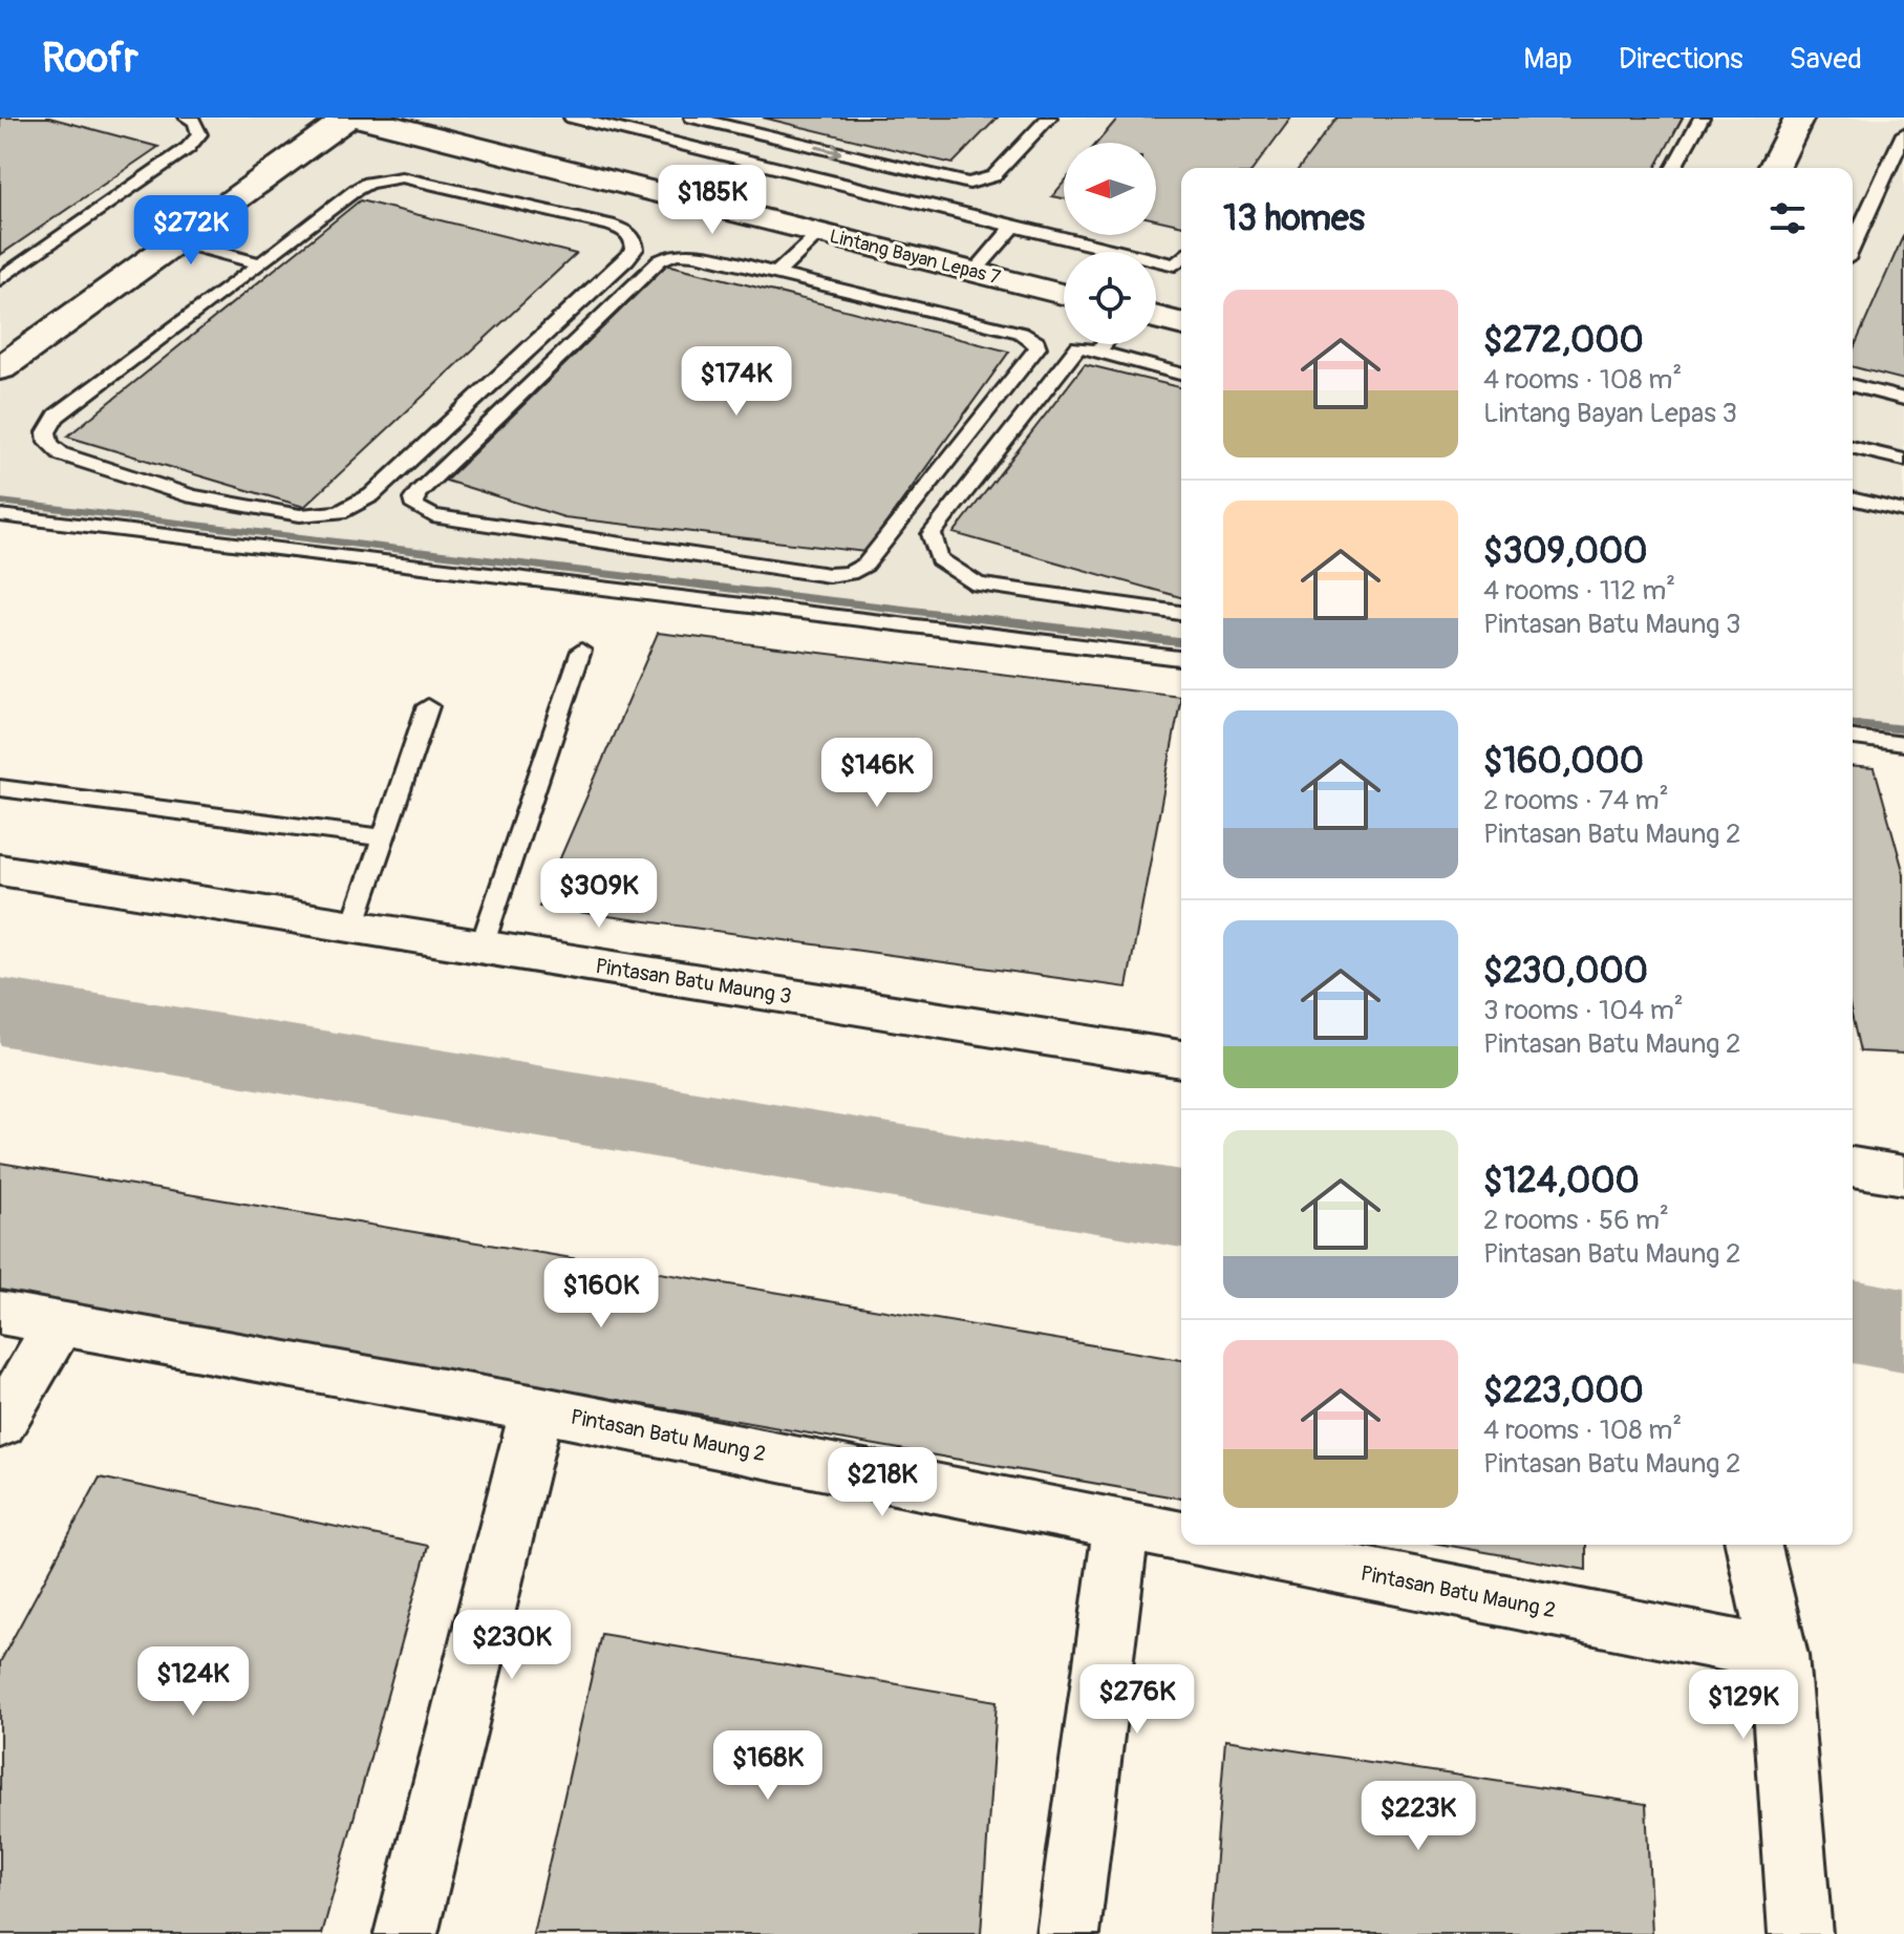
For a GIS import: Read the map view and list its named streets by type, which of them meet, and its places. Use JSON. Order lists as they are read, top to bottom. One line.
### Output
{"streets":{"street":["Lintang Bayan Lepas 7","Pintasan Batu Maung 3","Pintasan Batu Maung 2"]},"north":"left","page":{"header":"Roofr","nav":["Map","Directions","Saved"],"price":["$185K","$272K","$174K","$146K","$309K","$160K","$218K","$230K","$124K","$276K","$129K","$168K","$223K"],"heading":"13 homes","list":[{"name":"$272,000","note":"4 rooms · 108 m² · Lintang Bayan Lepas 3"},{"name":"$309,000","note":"4 rooms · 112 m² · Pintasan Batu Maung 3"},{"name":"$160,000","note":"2 rooms · 74 m² · Pintasan Batu Maung 2"},{"name":"$230,000","note":"3 rooms · 104 m² · Pintasan Batu Maung 2"},{"name":"$124,000","note":"2 rooms · 56 m² · Pintasan Batu Maung 2"},{"name":"$223,000","note":"4 rooms · 108 m² · Pintasan Batu Maung 2"}]}}
